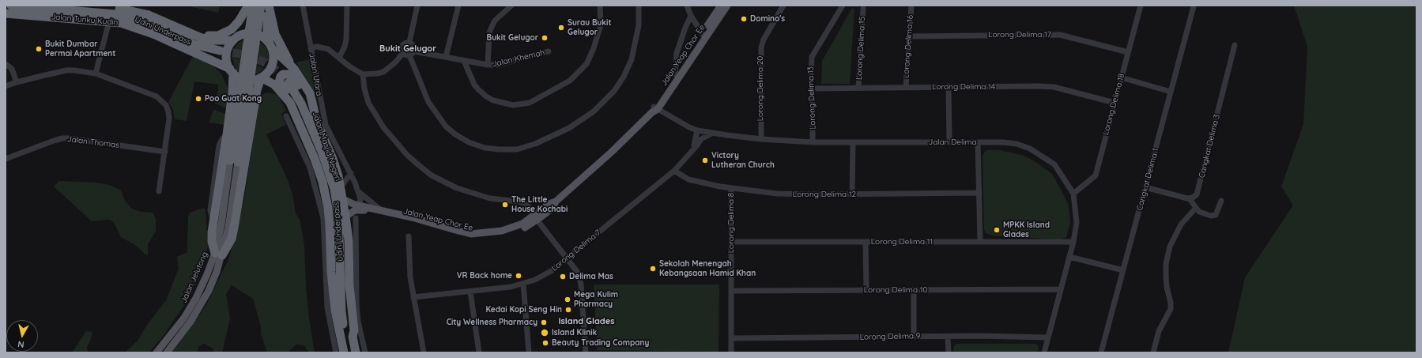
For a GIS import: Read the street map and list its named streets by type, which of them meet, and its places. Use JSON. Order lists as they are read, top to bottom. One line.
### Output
{"streets":{"highway":["Jalan Tunku Kudin","Udini Underpass","Jalan Masjid Negeri"],"main road":["Jalan Yeap Chor Ee","Jalan Jelutong"],"street":["Lorong Delima 17","Lorong Delima 16","Lorong Delima 15","Jalan Khemah","Jalan Utara","Lorong Delima 14","Lorong Delima 20","Lorong Delima 13","Lorong Delima 18","Jalan Thomas","Jalan Delima","Cangkat Delima 3","Cangkat Delima 1","Lorong Delima 12","Lorong Delima 8","Lorong Delima 11","Lorong Delima 7","Lorong Delima 10","Lorong Delima 9"]},"crossings":[["Jalan Tunku Kudin","Jalan Masjid Negeri"],["Udini Underpass","Jalan Masjid Negeri"],["Lorong Delima 17","Lorong Delima 16"],["Lorong Delima 17","Lorong Delima 18"],["Lorong Delima 16","Lorong Delima 14"],["Lorong Delima 15","Lorong Delima 14"],["Jalan Yeap Chor Ee","Jalan Utara"],["Jalan Yeap Chor Ee","Jalan Delima"],["Jalan Yeap Chor Ee","Jalan Masjid Negeri"],["Lorong Delima 14","Lorong Delima 13"],["Lorong Delima 14","Lorong Delima 18"],["Lorong Delima 20","Jalan Delima"],["Lorong Delima 13","Jalan Delima"],["Lorong Delima 18","Jalan Delima"],["Jalan Delima","Lorong Delima 11"],["Jalan Delima","Lorong Delima 7"],["Jalan Delima","Lorong Delima 10"],["Jalan Delima","Lorong Delima 9"],["Lorong Delima 12","Lorong Delima 8"],["Lorong Delima 12","Lorong Delima 7"],["Lorong Delima 8","Lorong Delima 11"],["Lorong Delima 8","Lorong Delima 10"],["Lorong Delima 8","Lorong Delima 9"]],"districts":["Bukit Gelugor","Island Glades"],"places":["Domino's","Surau Bukit Gelugor","Bukit Gelugor","Bukit Dumbar Permai Apartment","Poo Guat Kong","Victory Lutheran Church","The Little House Kochabi","MPKK Island Glades","Sekolah Menengah Kebangsaan Hamid Khan","VR Back home","Delima Mas","Mega Kulim Pharmacy","Kedai Kopi Seng Hin","City Wellness Pharmacy","Island Klinik","Beauty Trading Company"],"north":"bottom"}
